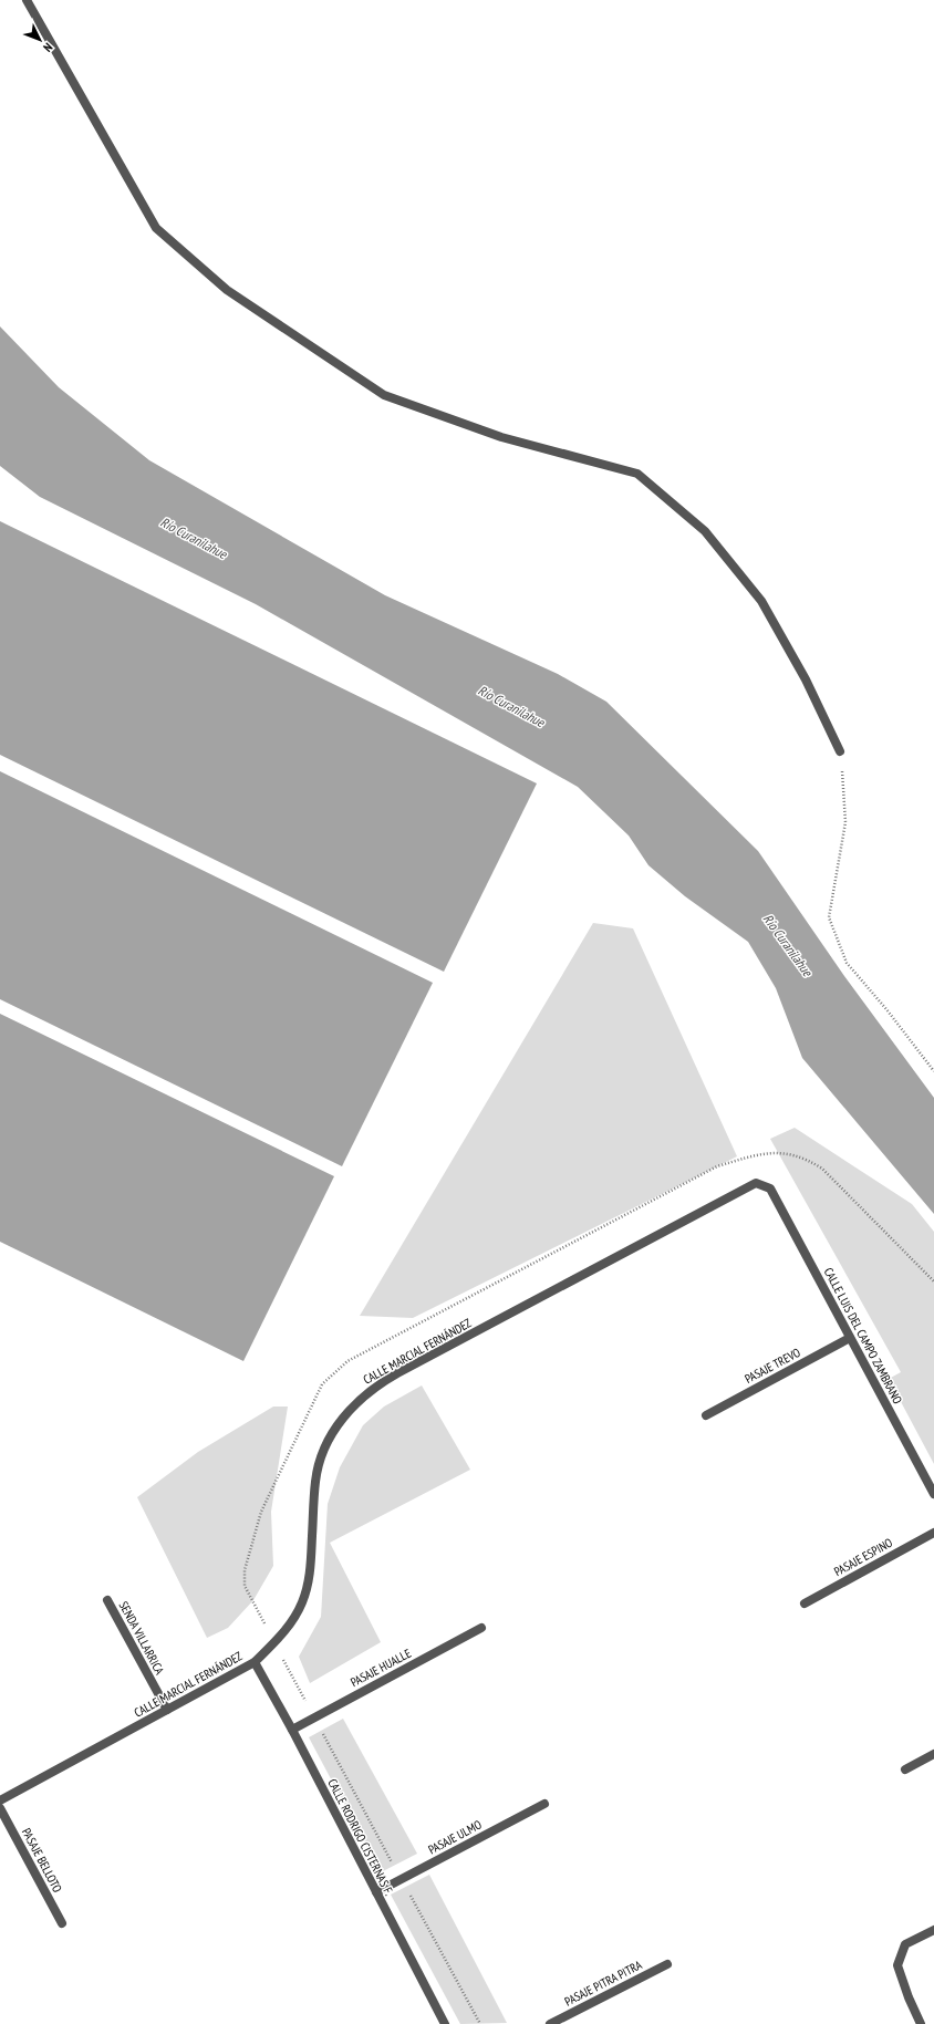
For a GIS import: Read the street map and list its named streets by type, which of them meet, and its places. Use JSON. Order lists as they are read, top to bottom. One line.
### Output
{"streets":{"street":["CALLE LUIS DEL CAMPO ZAMBRANO","CALLE MARCIAL FERNÁNDEZ","PASAJE TREVO","PASAJE ESPINO","SENDA VILLARRICA","PASAJE HUALLE","CALLE RODRIGO CISTERNAS F.","PASAJE ULMO","PASAJE BELLOTO","PASAJE PITRA PITRA"]},"crossings":[["CALLE LUIS DEL CAMPO ZAMBRANO","CALLE MARCIAL FERNÁNDEZ"],["CALLE LUIS DEL CAMPO ZAMBRANO","PASAJE TREVO"],["CALLE MARCIAL FERNÁNDEZ","SENDA VILLARRICA"],["CALLE MARCIAL FERNÁNDEZ","CALLE RODRIGO CISTERNAS F."],["PASAJE HUALLE","CALLE RODRIGO CISTERNAS F."],["CALLE RODRIGO CISTERNAS F.","PASAJE ULMO"]],"water":["Río Curanilahue"],"north":"bottom right"}
